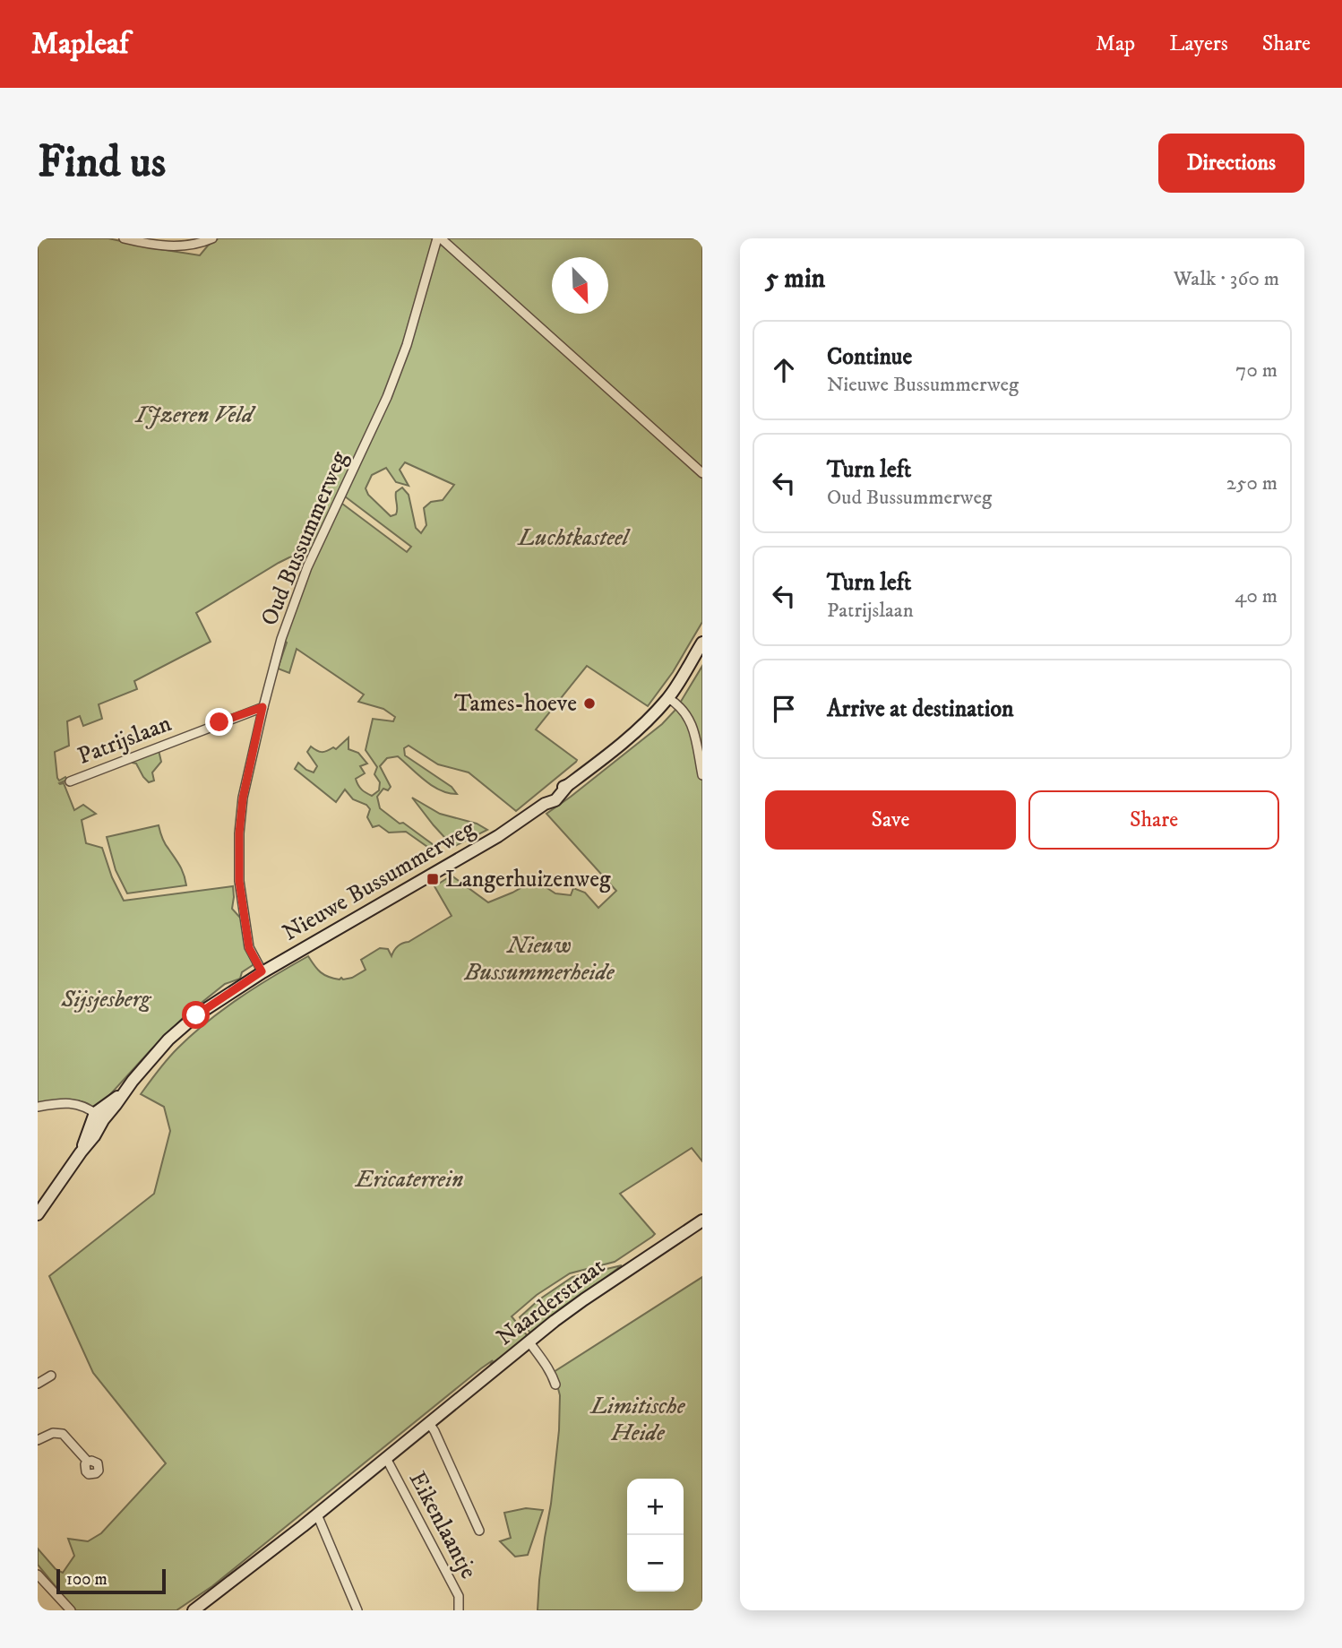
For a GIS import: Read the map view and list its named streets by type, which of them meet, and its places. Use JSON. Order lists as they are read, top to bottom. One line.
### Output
{"streets":{"main road":["Nieuwe Bussummerweg","Naarderstraat"],"street":["Oud Bussummerweg","Patrijslaan","Eikenlaantje"]},"crossings":[["Oud Bussummerweg","Patrijslaan"],["Oud Bussummerweg","Nieuwe Bussummerweg"],["Naarderstraat","Eikenlaantje"]],"parks":["IJzeren Veld","Luchtkasteel","Nieuw Bussummerheide","Sijsjesberg","Ericaterrein","Limitische Heide"],"places":{"other":["Tames-hoeve"],"transit":["Langerhuizenweg"]},"scale_bar":"100 m","north":"bottom right","page":{"header":"Mapleaf","nav":["Map","Layers","Share"],"buttons":["Directions",["Save","Share"]],"title":"Find us","heading":["5 min","Walk · 360 m"],"list":[["Continue","Nieuwe Bussummerweg","70 m"],["Turn left","Oud Bussummerweg","250 m"],["Turn left","Patrijslaan","40 m"],"Arrive at destination"],"map_buttons":["+","−"],"scale":"100 m"}}
